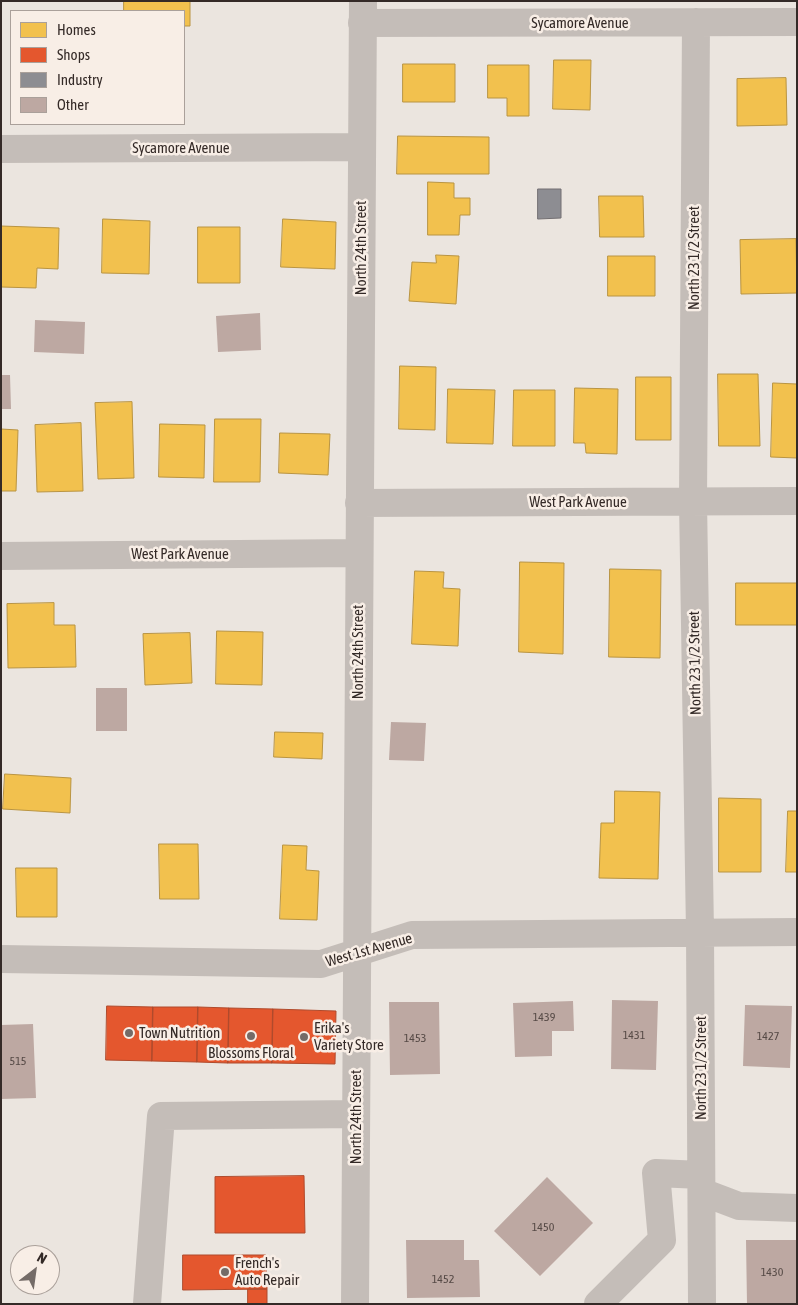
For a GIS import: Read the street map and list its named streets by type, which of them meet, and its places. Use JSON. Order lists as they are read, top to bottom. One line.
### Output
{"streets":{"street":["Sycamore Avenue","North 24th Street","North 23 1/2 Street","West Park Avenue","West 1st Avenue"]},"crossings":[["Sycamore Avenue","North 24th Street"],["Sycamore Avenue","North 23 1/2 Street"],["North 24th Street","West Park Avenue"],["North 24th Street","West 1st Avenue"],["North 23 1/2 Street","West Park Avenue"],["North 23 1/2 Street","West 1st Avenue"]],"places":["Town Nutrition","Blossoms Floral","Erika's Variety Store","French's Auto Repair"],"house_numbers":["1439","1431","1427","1453","515","1450","1430","1452"],"legend":["Homes","Shops","Industry","Other"],"north":"top right"}
